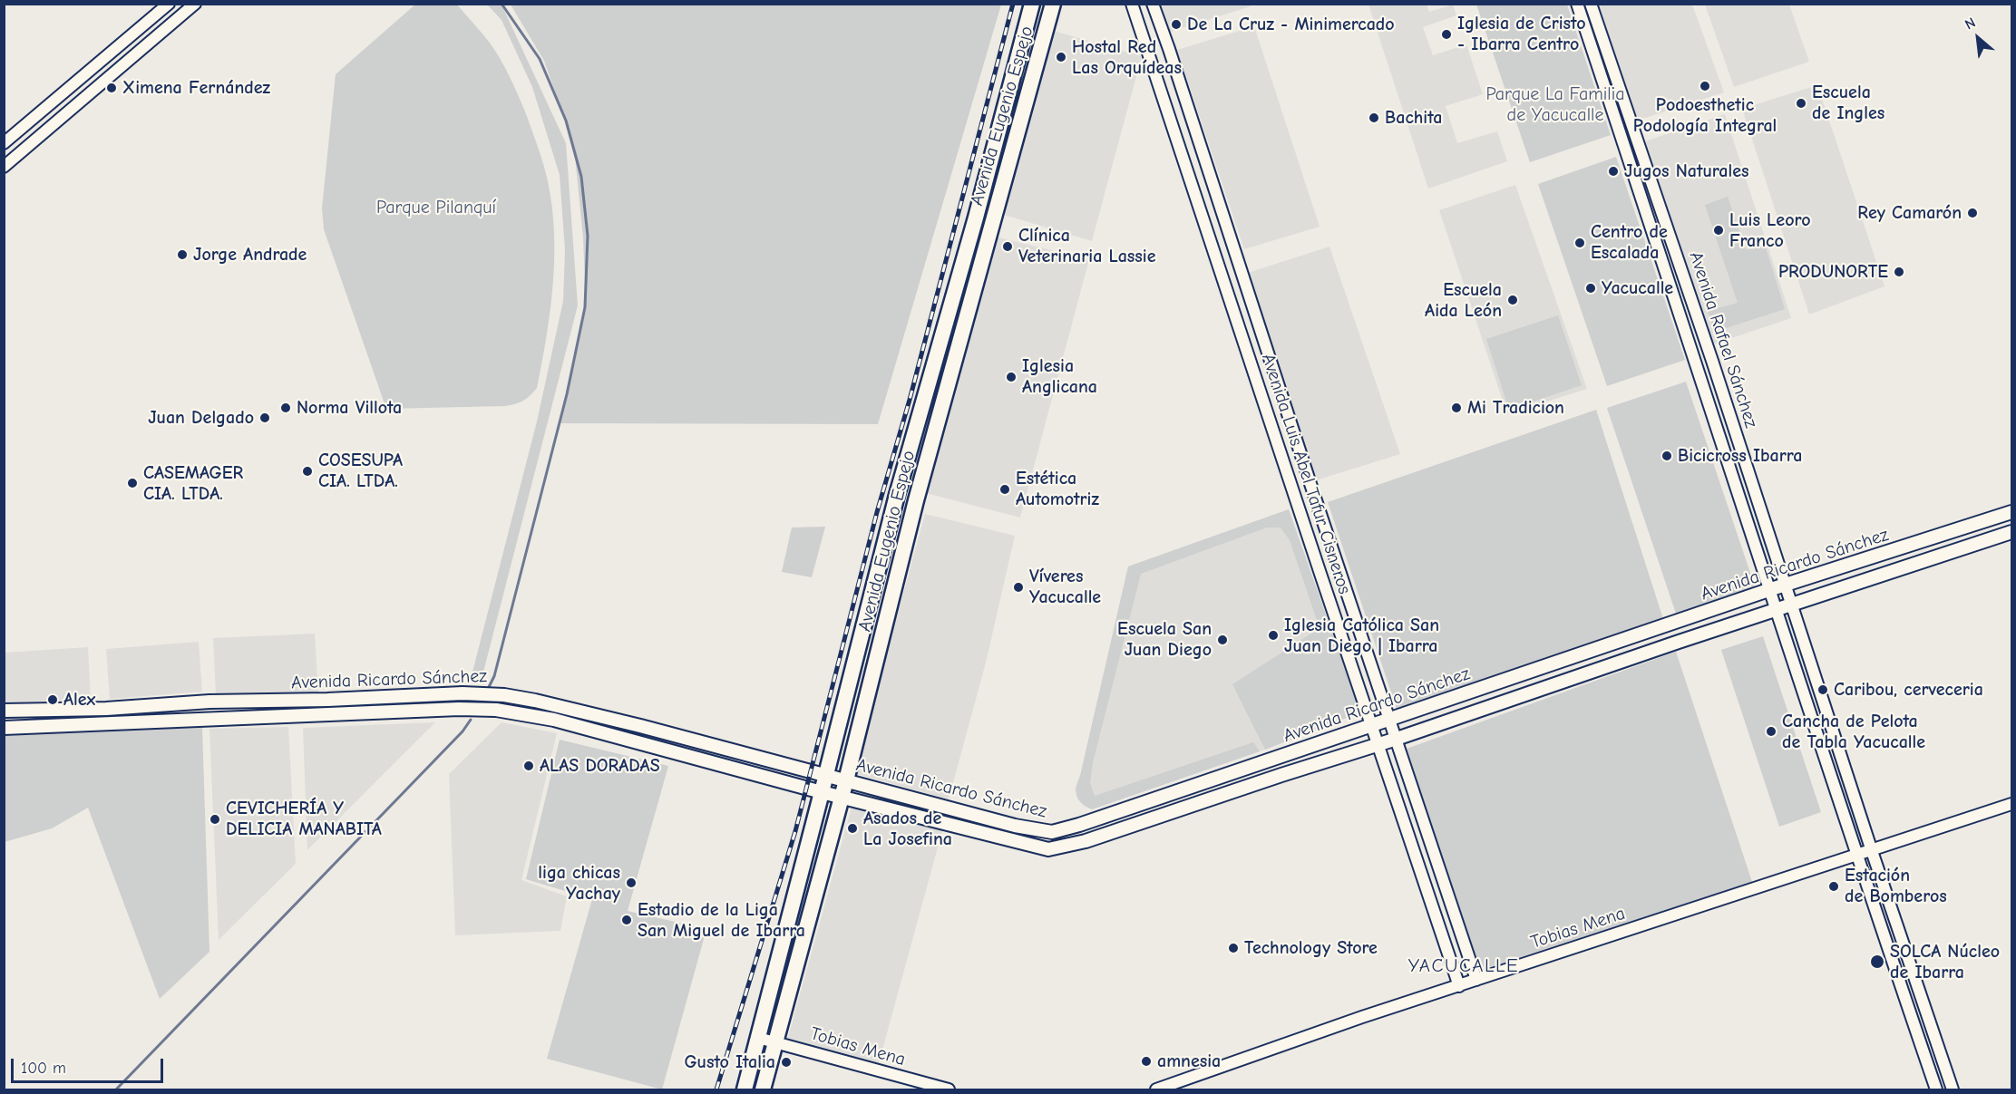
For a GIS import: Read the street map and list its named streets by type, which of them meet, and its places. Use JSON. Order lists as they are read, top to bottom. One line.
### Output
{"streets":{"main road":["Avenida Eugenio Espejo","Avenida Ricardo Sánchez"],"street":["Avenida Rafael Sánchez","Avenida Luis Abel Tafur Cisneros","Tobias Mena"]},"crossings":[["Avenida Eugenio Espejo","Avenida Ricardo Sánchez"],["Avenida Eugenio Espejo","Tobias Mena"],["Avenida Rafael Sánchez","Avenida Ricardo Sánchez"],["Avenida Rafael Sánchez","Tobias Mena"],["Avenida Luis Abel Tafur Cisneros","Avenida Ricardo Sánchez"],["Avenida Luis Abel Tafur Cisneros","Tobias Mena"]],"districts":["YACUCALLE"],"parks":["Parque La Familia de Yacucalle","Parque Pilanquí"],"places":["De La Cruz - Minimercado","Iglesia de Cristo - Ibarra Centro","Hostal Red Las Orquídeas","Podoesthetic Podología Integral","Ximena Fernández","Escuela de Ingles","Bachita","Jugos Naturales","Rey Camarón","Luis Leoro Franco","Centro de Escalada","Clínica Veterinaria Lassie","Jorge Andrade","PRODUNORTE","Yacucalle","Escuela Aida León","Iglesia Anglicana","Norma Villota","Mi Tradicion","Juan Delgado","Bicicross Ibarra","COSESUPA CIA. LTDA.","CASEMAGER CIA. LTDA.","Estética Automotriz","Víveres Yacucalle","Iglesia Católica San Juan Diego | Ibarra","Escuela San Juan Diego","Caribou, cerveceria","Alex","Cancha de Pelota de Tabla Yacucalle","ALAS DORADAS","CEVICHERÍA Y DELICIA MANABITA","Asados de La Josefina","liga chicas Yachay","Estación de Bomberos","Estadio de la Liga San Miguel de Ibarra","Technology Store","SOLCA Núcleo de Ibarra","amnesia","Gusto Italia"],"scale_bar":"100 m","north":"top left"}
